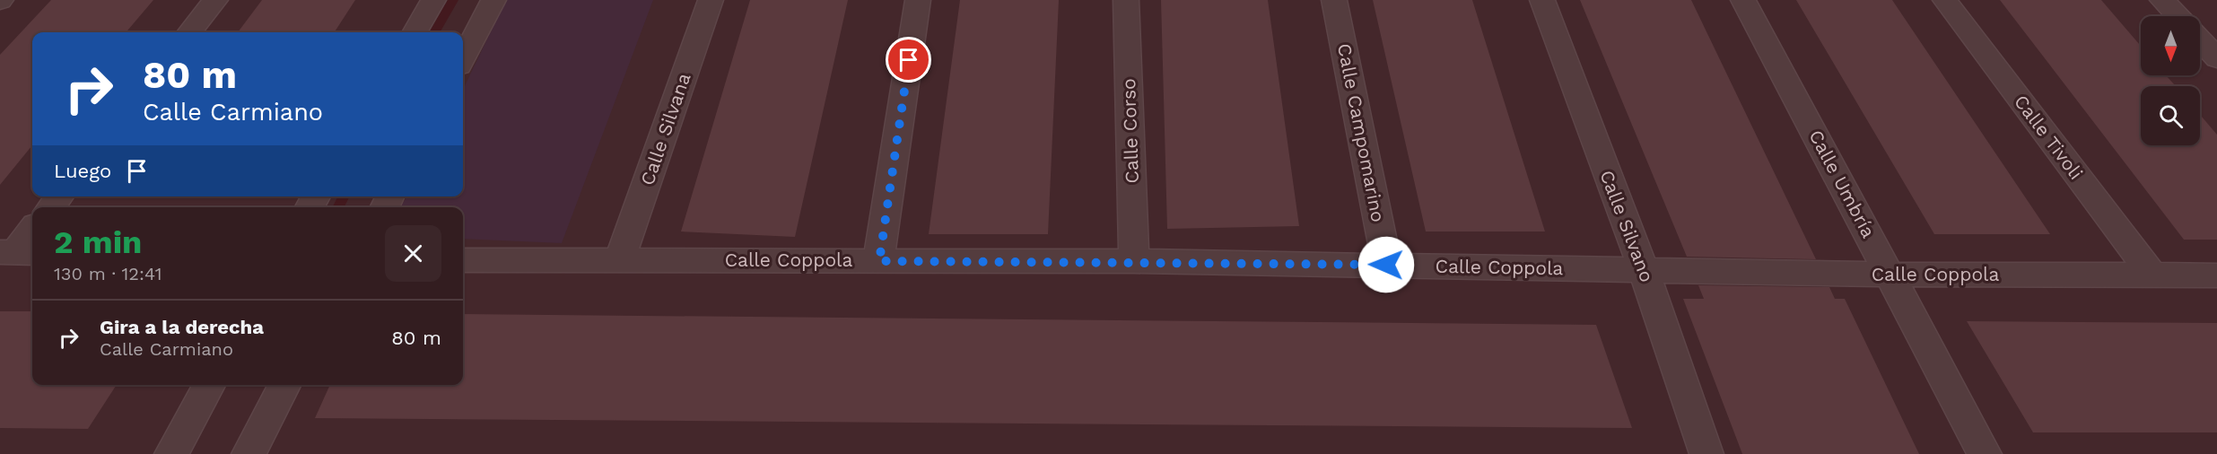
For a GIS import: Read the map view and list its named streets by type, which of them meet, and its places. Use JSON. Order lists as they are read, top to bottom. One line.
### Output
{"streets":{"street":["Calle Silvana","Calle Corso","Calle Campomarino","Calle Tivoli","Calle Umbría","Calle Silvano","Calle Coppola"]},"crossings":[["Calle Silvana","Calle Coppola"],["Calle Corso","Calle Coppola"],["Calle Campomarino","Calle Coppola"],["Calle Tivoli","Calle Coppola"],["Calle Umbría","Calle Coppola"],["Calle Silvano","Calle Coppola"]],"north":"bottom","page":{"turn":["80 m","Calle Carmiano"],"then":"Luego","heading":["2 min","130 m · 12:41"],"list":[{"name":"Gira a la derecha","note":"Calle Carmiano","value":"80 m"}]}}
